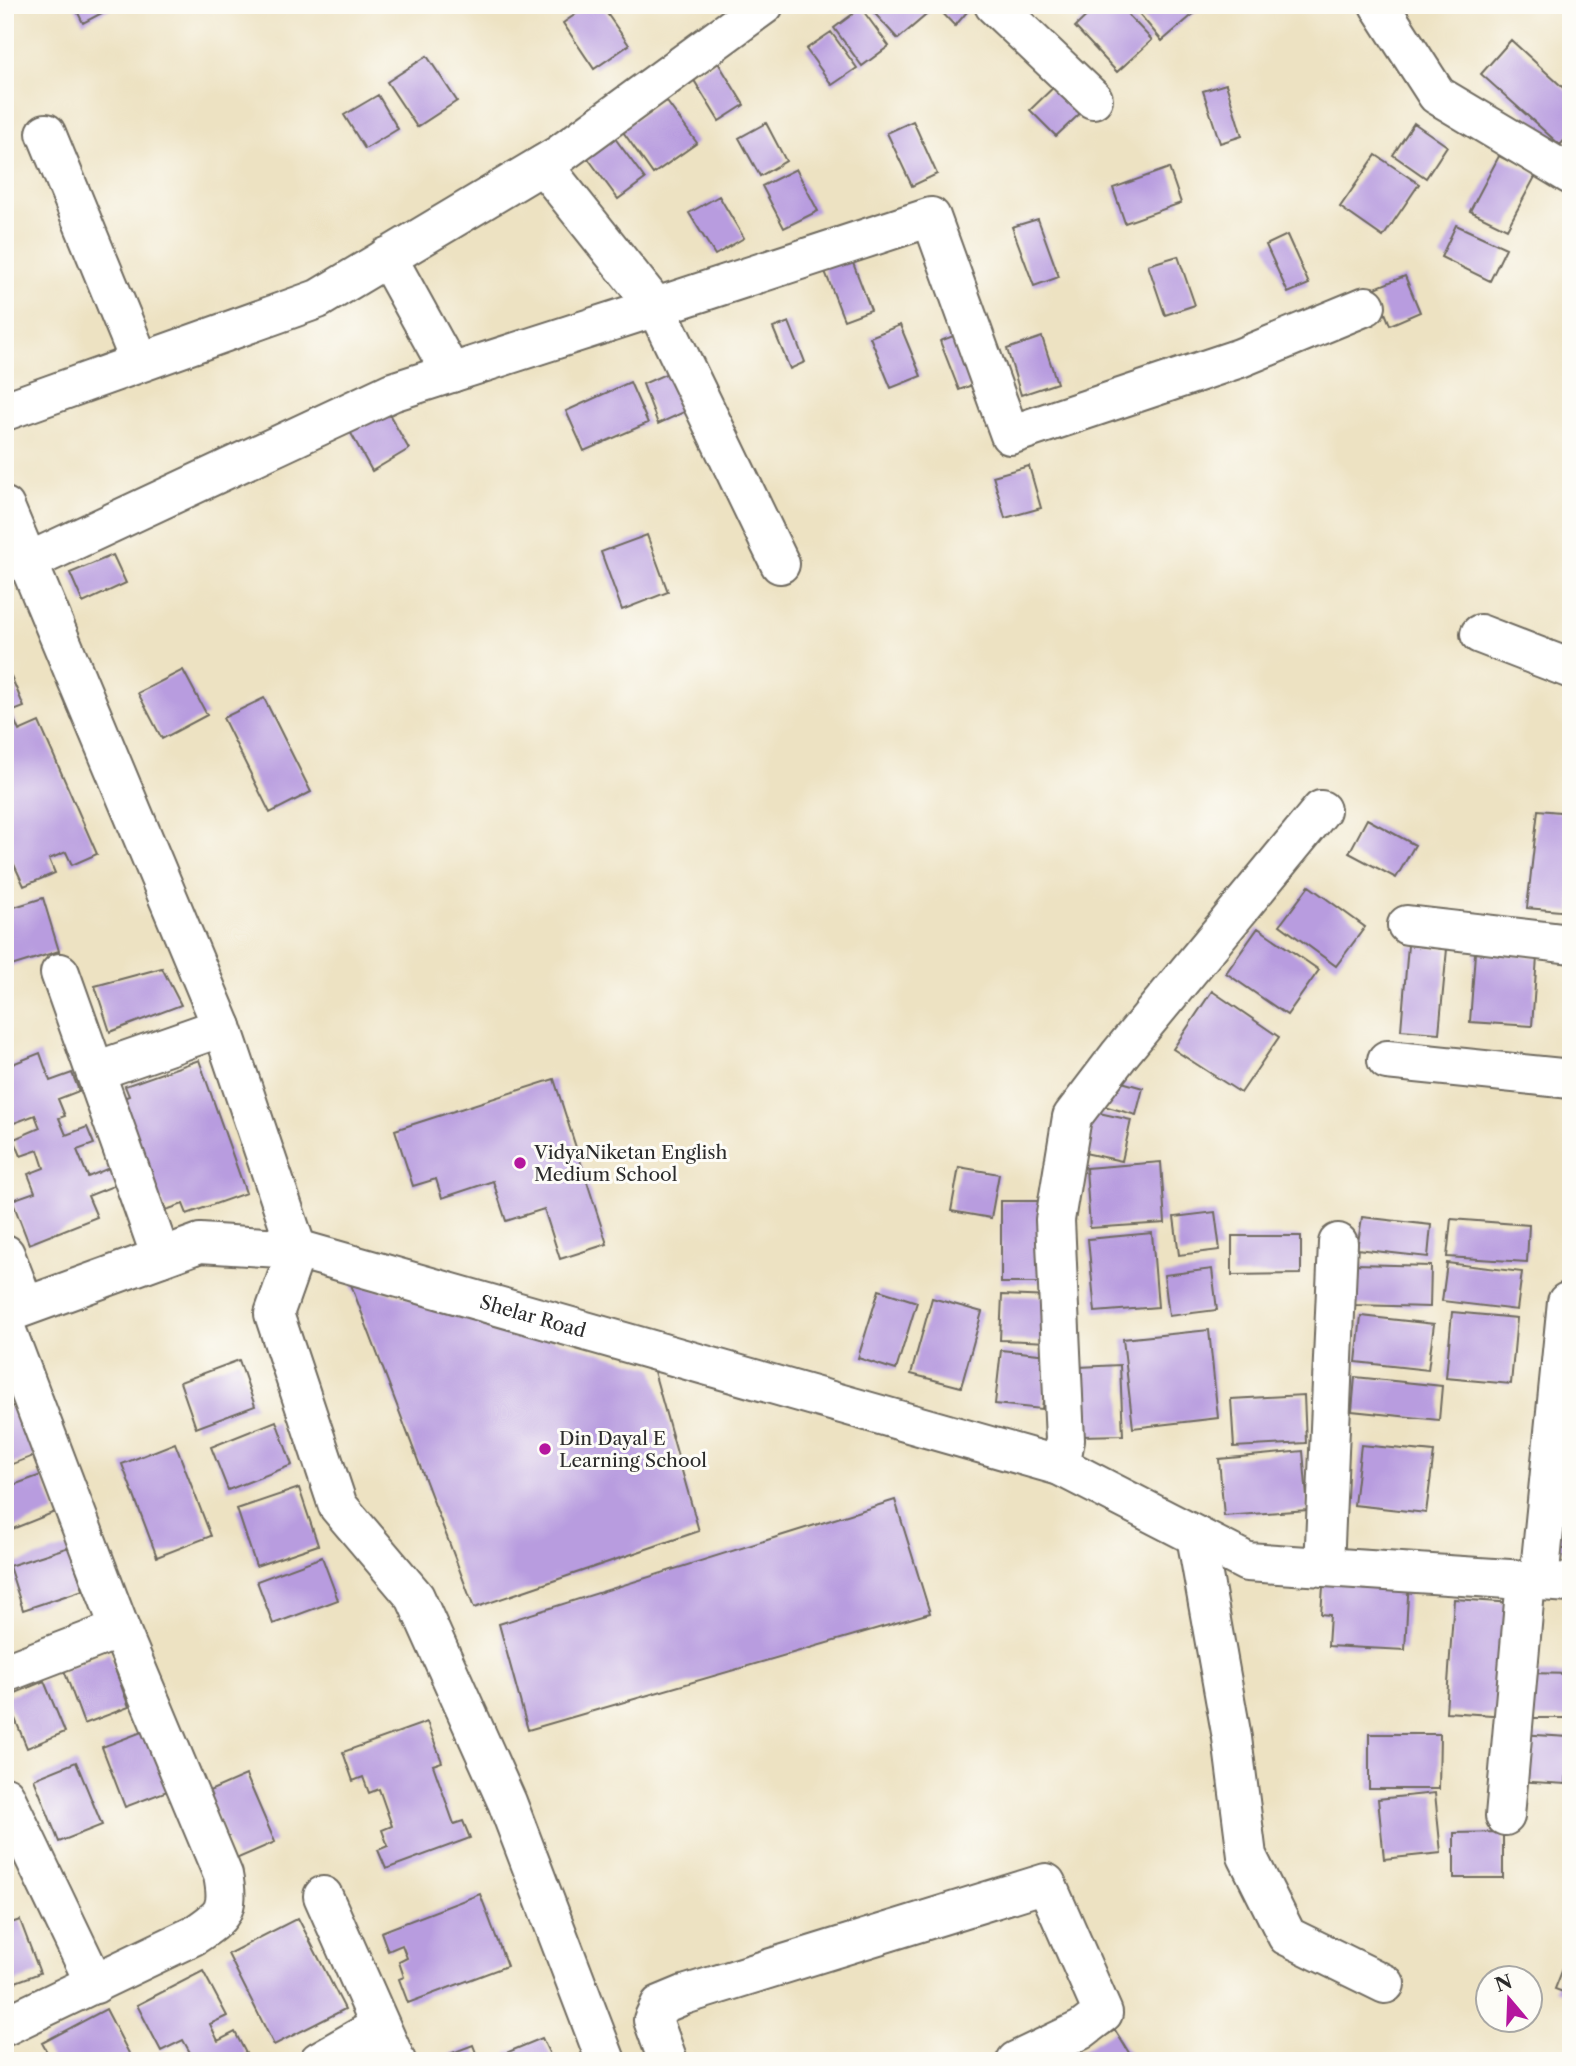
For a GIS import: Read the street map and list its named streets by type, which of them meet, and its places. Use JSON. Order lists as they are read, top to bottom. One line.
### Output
{"streets":{"street":["Shelar Road"]},"places":["VidyaNiketan English Medium School","Din Dayal E Learning School"],"north":"top"}
